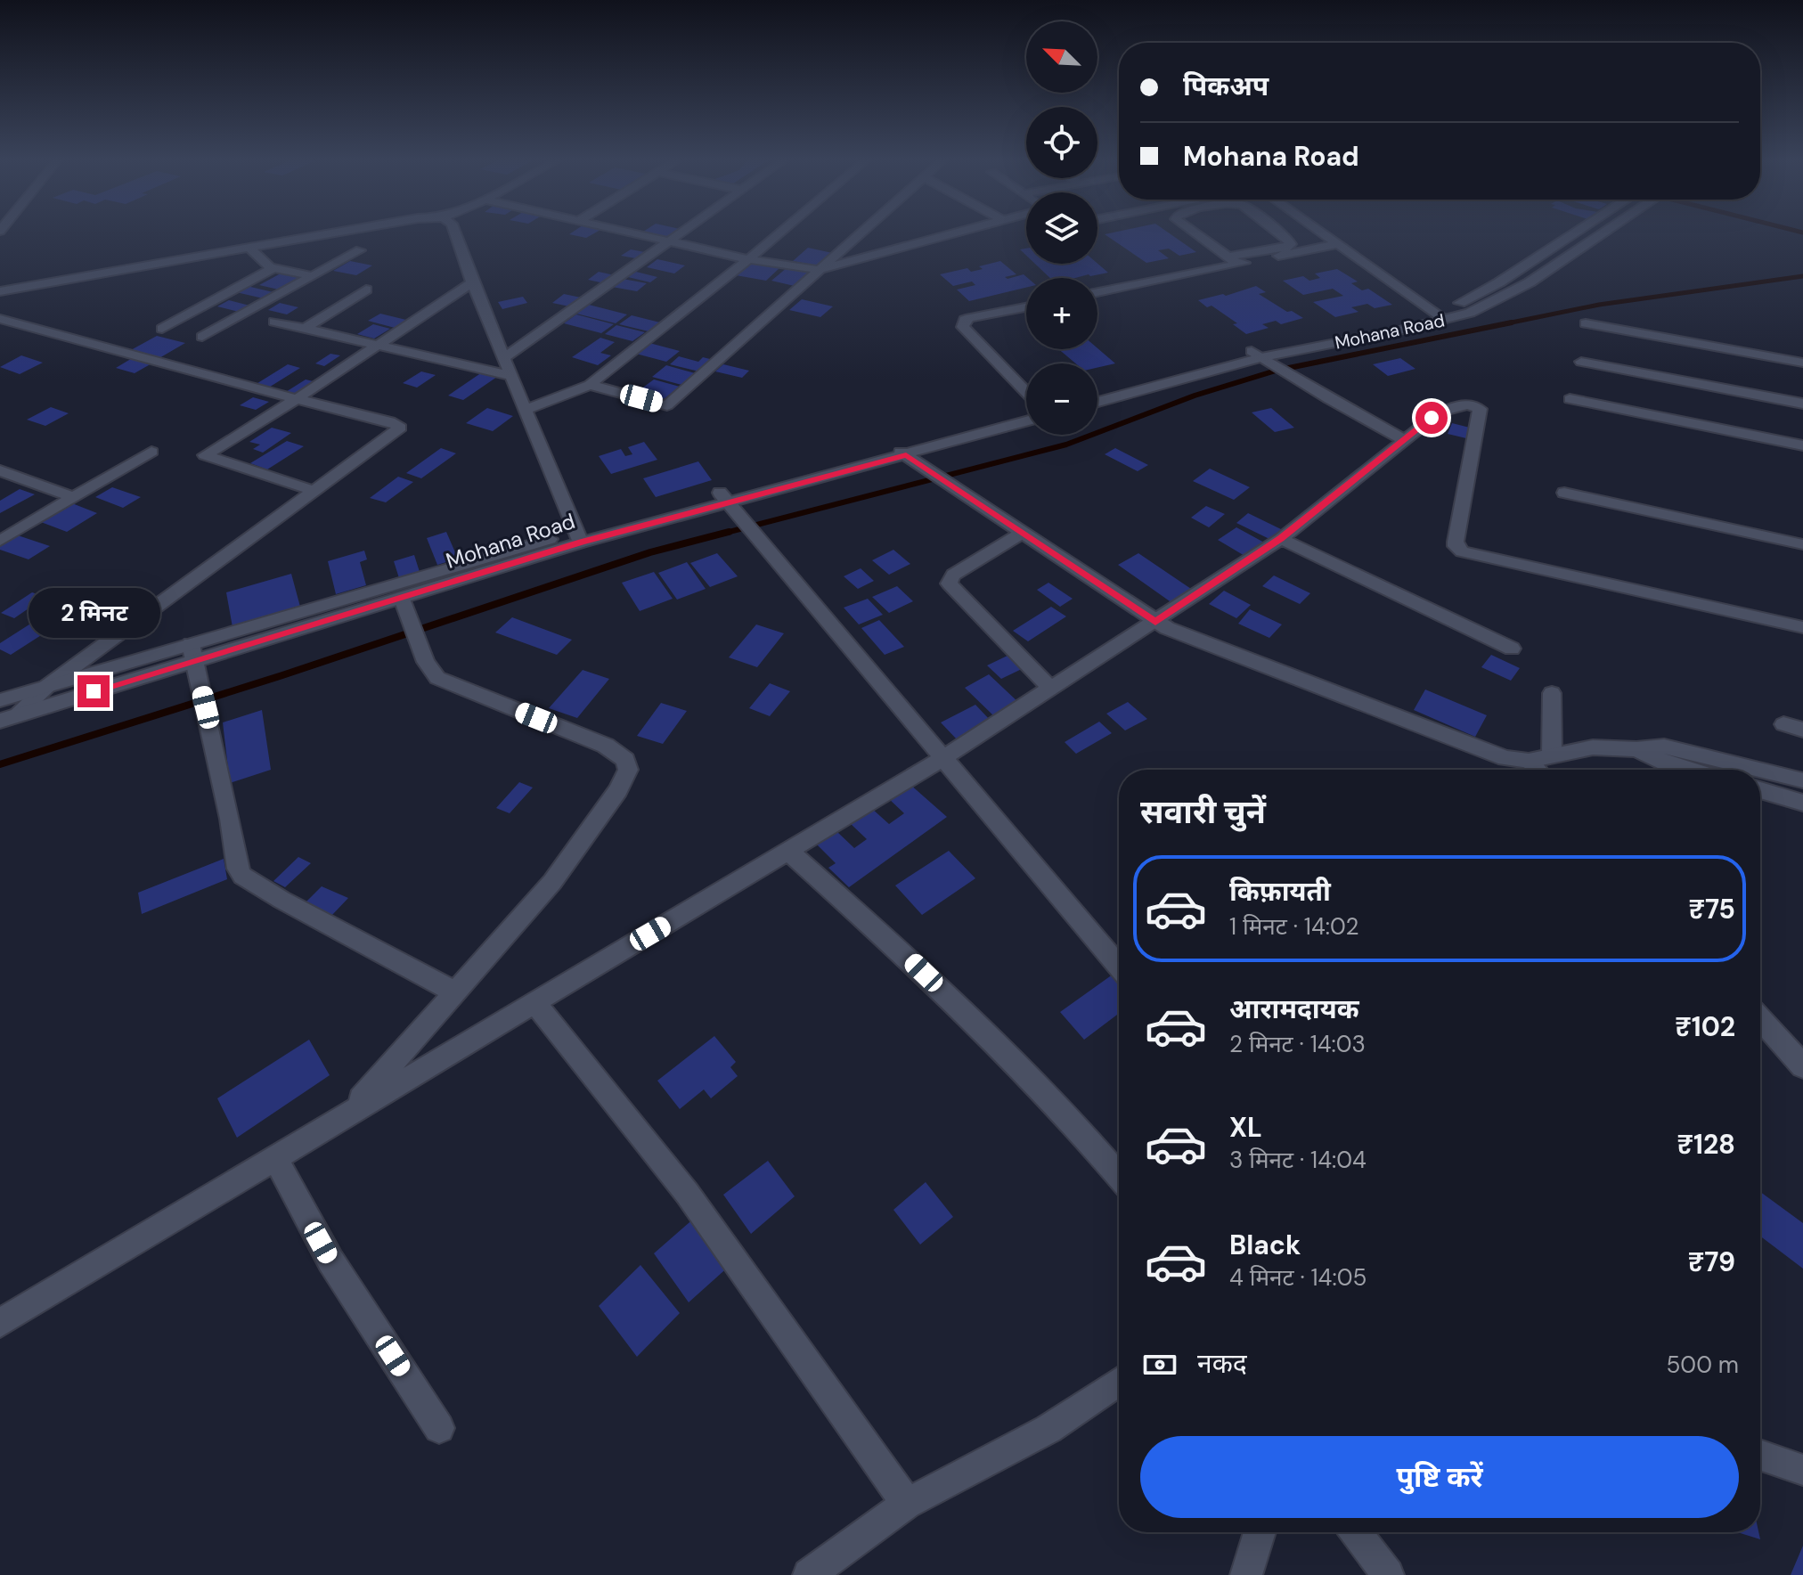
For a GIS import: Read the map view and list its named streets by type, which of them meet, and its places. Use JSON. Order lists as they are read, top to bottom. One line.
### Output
{"streets":{"street":["Mohana Road"]},"north":"top left","page":{"map_buttons":["+","−"],"banner":["पिकअप","Mohana Road"],"bubble":"2 मिनट","heading":"सवारी चुनें","list":[{"name":"किफ़ायती","note":"1 मिनट · 14:02","value":"₹75"},{"name":"आरामदायक","note":"2 मिनट · 14:03","value":"₹102"},{"name":"XL","note":"3 मिनट · 14:04","value":"₹128"},{"name":"Black","note":"4 मिनट · 14:05","value":"₹79"}],"pay":["नकद","500 m"],"buttons":"पुष्टि करें"}}
